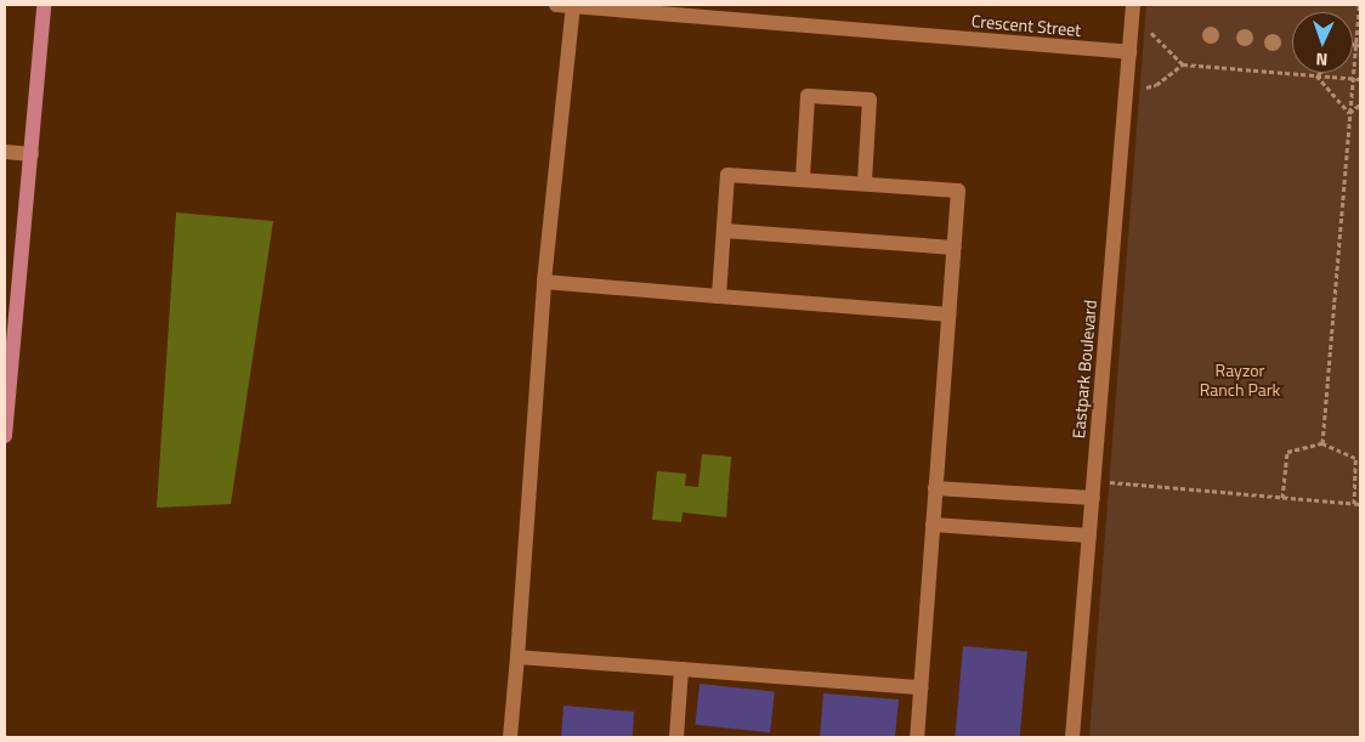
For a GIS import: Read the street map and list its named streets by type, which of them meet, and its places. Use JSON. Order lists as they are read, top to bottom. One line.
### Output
{"streets":{"street":["Crescent Street","Eastpark Boulevard"]},"crossings":[["Crescent Street","Eastpark Boulevard"]],"parks":["Rayzor Ranch Park"],"north":"bottom"}
